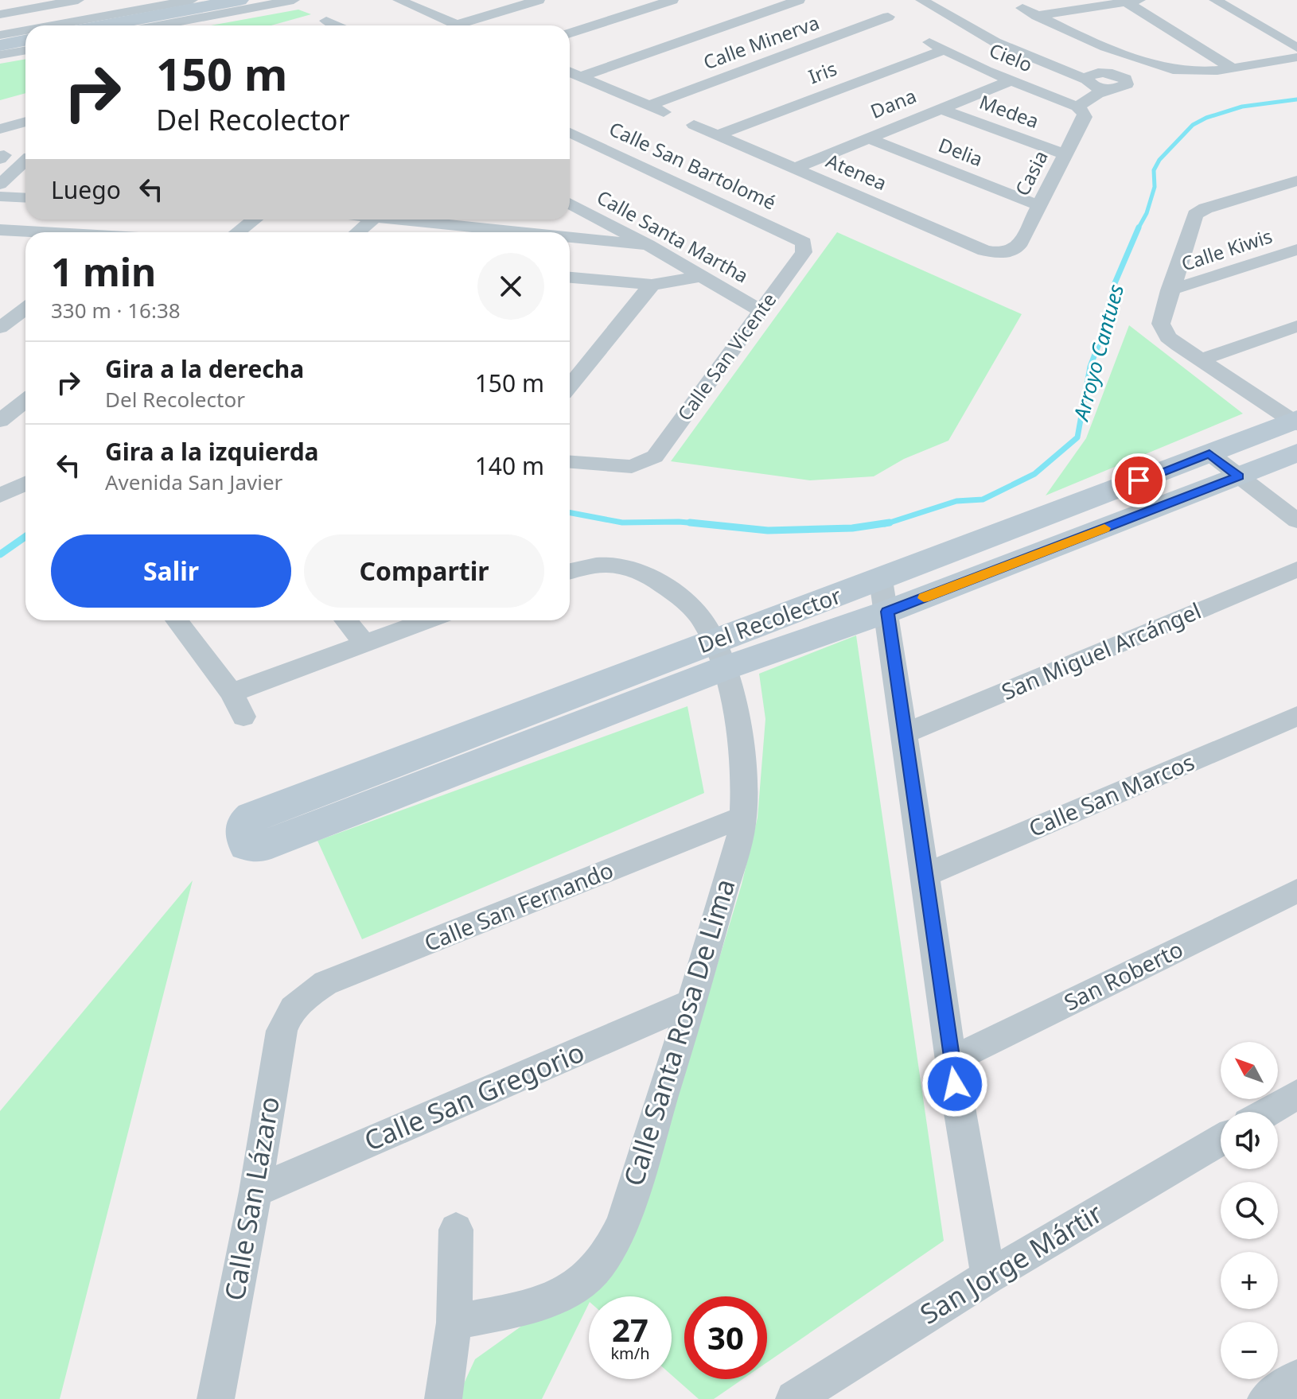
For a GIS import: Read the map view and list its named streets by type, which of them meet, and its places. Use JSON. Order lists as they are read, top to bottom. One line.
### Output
{"streets":{"street":["Calle Minerva","Cielo","Iris","Dana","Medea","Delia","Calle San Bartolomé","Atenea","Casia","Calle Santa Martha","Calle Kiwis","Calle San Vicente","Del Recolector","San Miguel Arcángel","Calle San Marcos","Calle San Fernando","San Roberto","Calle Santa Rosa De Lima","Calle San Gregorio","Calle San Lázaro","San Jorge Mártir"]},"crossings":[["Cielo","Iris"],["Cielo","Dana"],["Cielo","Casia"],["Iris","Atenea"],["Dana","Medea"],["Dana","Delia"],["Dana","Atenea"],["Medea","Casia"],["Delia","Casia"],["Calle San Bartolomé","Calle San Vicente"],["Atenea","Casia"],["Calle Santa Martha","Calle San Vicente"],["Del Recolector","Calle Santa Rosa De Lima"],["Calle San Fernando","Calle Santa Rosa De Lima"],["Calle San Fernando","Calle San Lázaro"],["Calle Santa Rosa De Lima","Calle San Gregorio"],["Calle San Gregorio","Calle San Lázaro"]],"water":["Arroyo Cantues"],"north":"top left","page":{"turn":["150 m","Del Recolector"],"then":"Luego","heading":["1 min","330 m · 16:38"],"list":[{"name":"Gira a la derecha","note":"Del Recolector","value":"150 m"},{"name":"Gira a la izquierda","note":"Avenida San Javier","value":"140 m"}],"buttons":["Salir","Compartir"],"map_buttons":["+","−"],"speed":"27 km/h","limit":"30"}}
